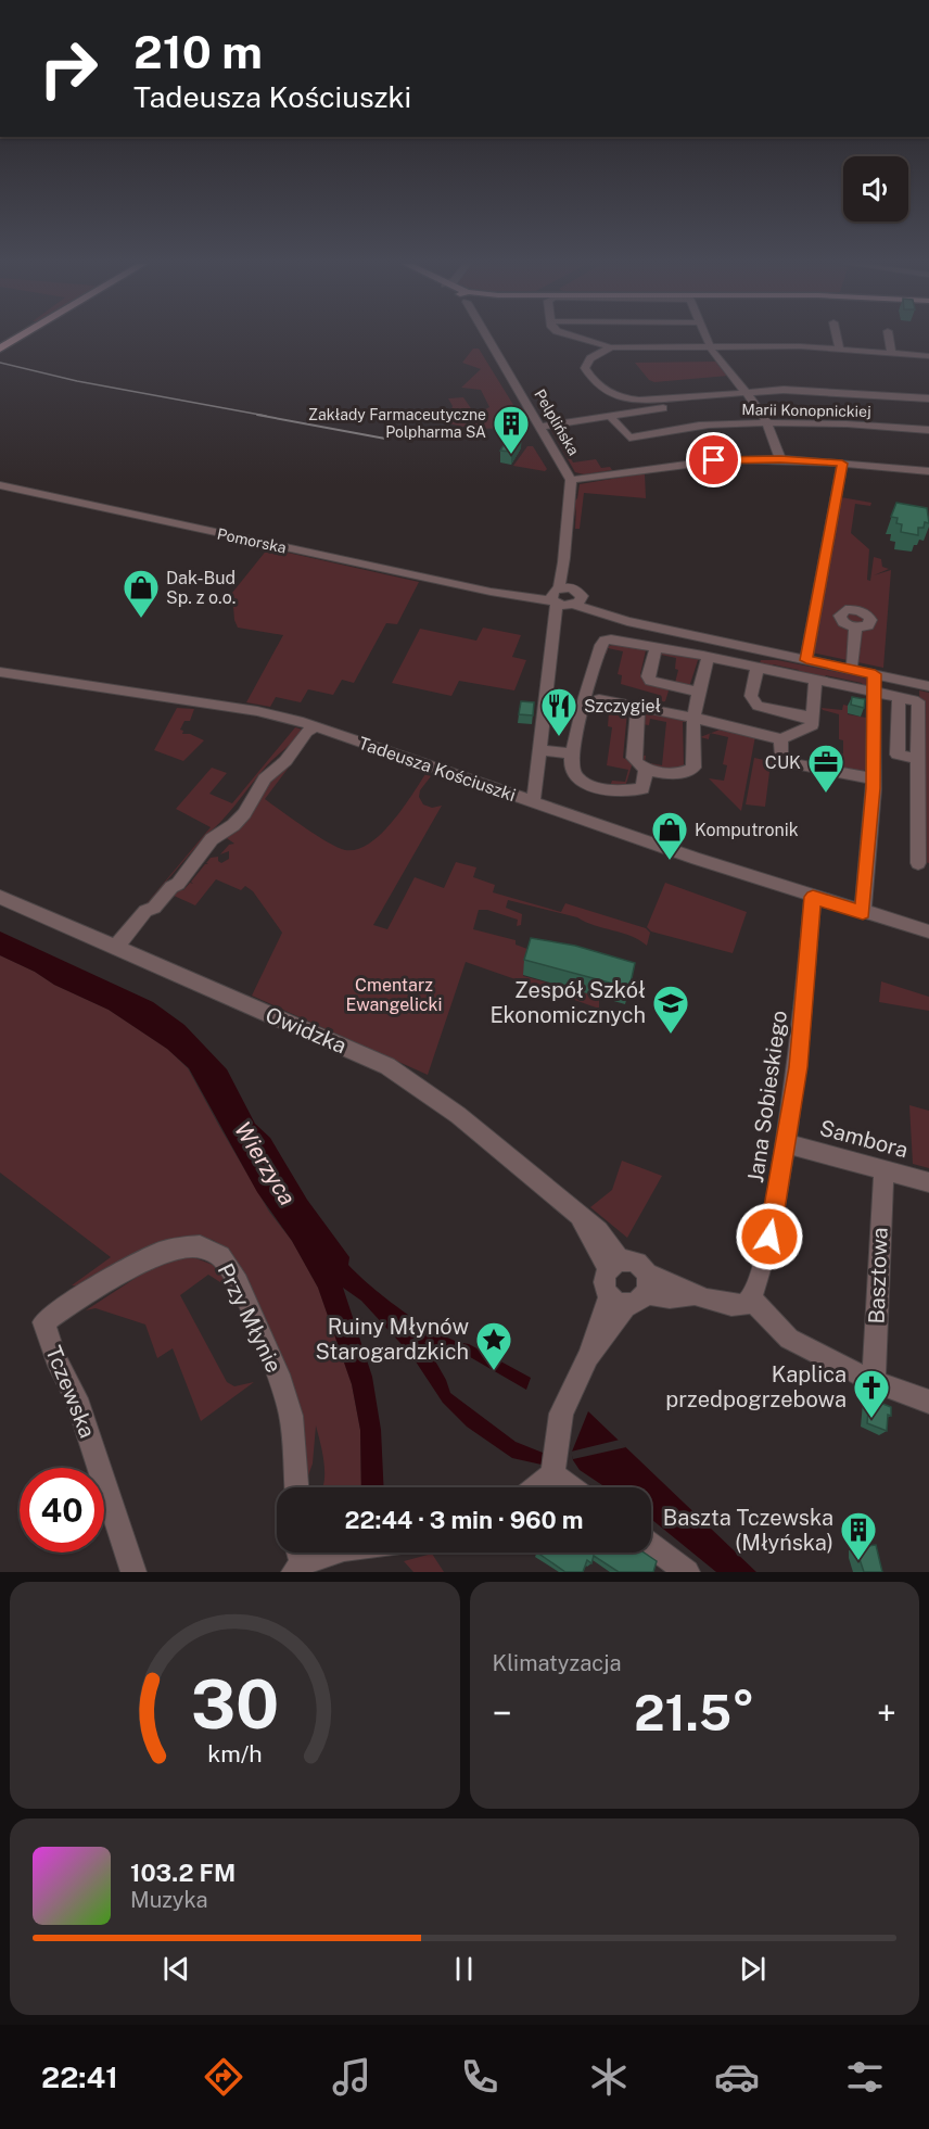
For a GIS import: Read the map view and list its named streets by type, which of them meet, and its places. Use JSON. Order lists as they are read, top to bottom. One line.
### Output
{"streets":{"street":["Marii Konopnickiej","Pelplińska","Pomorska","Tadeusza Kościuszki","Owidzka","Jana Sobieskiego","Sambora","Basztowa","Przy Młynie","Tczewska"]},"crossings":[["Pelplińska","Pomorska"],["Tadeusza Kościuszki","Jana Sobieskiego"],["Jana Sobieskiego","Sambora"],["Sambora","Basztowa"],["Przy Młynie","Tczewska"]],"water":["Wierzyca"],"parks":["Cmentarz Ewangelicki"],"places":{"building":["Zakłady Farmaceutyczne Polpharma SA","Baszta Tczewska (Młyńska)"],"shop":["Dak-Bud Sp. z o.o.","Komputronik"],"restaurant":["Szczygieł"],"office":["CUK"],"school or university":["Zespół Szkół Ekonomicznych"],"place":["Ruiny Młynów Starogardzkich"],"church":["Kaplica przedpogrzebowa"]},"page":{"turn":["210 m","Tadeusza Kościuszki"],"limit":"40","trip":"22:44 · 3 min · 960 m","tile":"Klimatyzacja","heat":["−","21.5°","+"],"song":["103.2 FM","Muzyka"],"tabs":"22:41","gauge":["30","km/h"]}}
